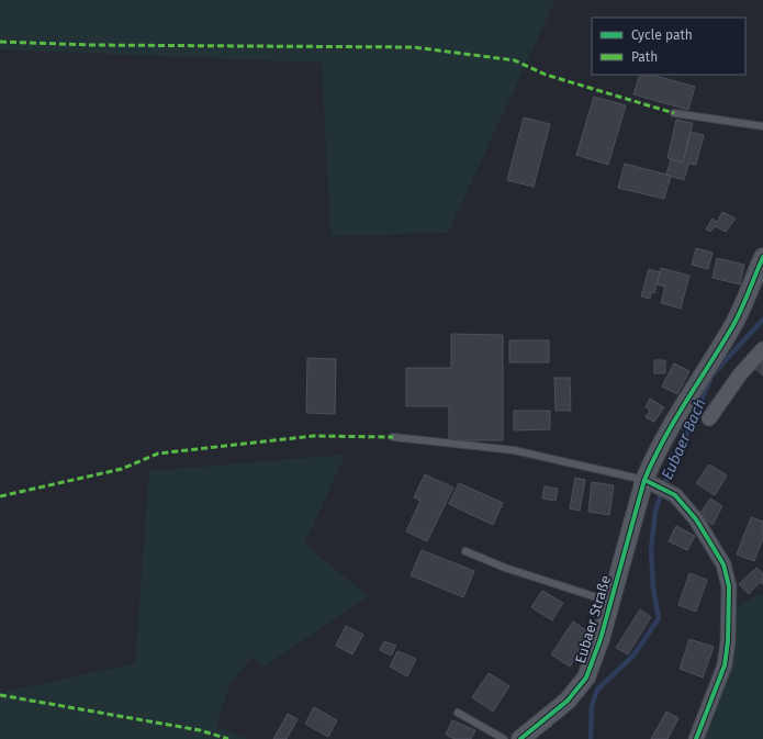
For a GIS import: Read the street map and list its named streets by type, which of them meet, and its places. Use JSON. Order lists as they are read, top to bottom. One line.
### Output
{"streets":{"street":["Eubaer Straße"]},"water":["Eubaer Bach"],"legend":["Cycle path","Path"]}
